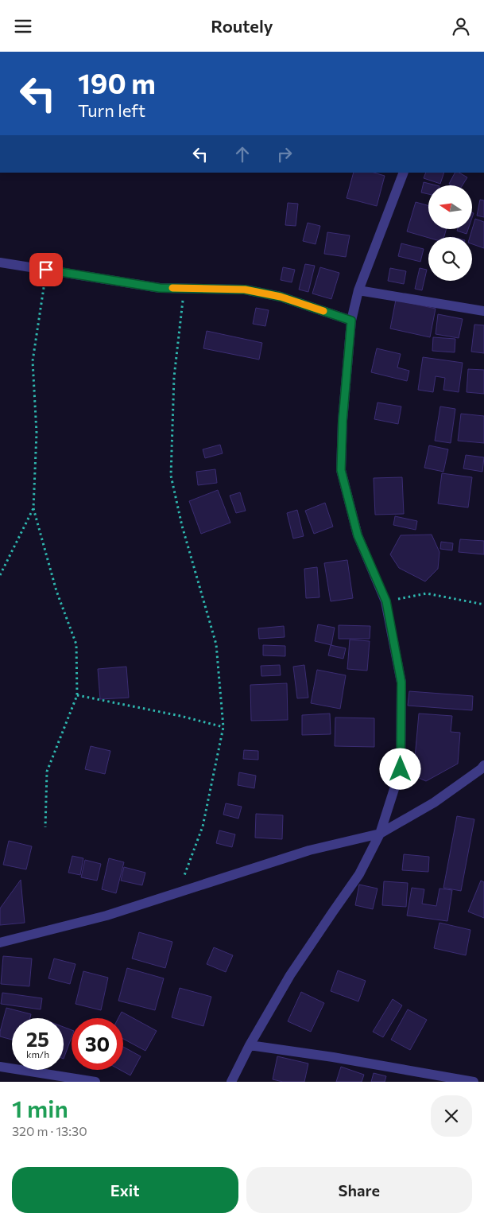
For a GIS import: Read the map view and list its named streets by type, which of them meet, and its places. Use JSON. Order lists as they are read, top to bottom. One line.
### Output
{"north":"left","page":{"header":"Routely","turn":["190 m","Turn left"],"speed":"25 km/h","limit":"30","heading":["1 min","320 m · 13:30"],"buttons":["Exit","Share"]}}
